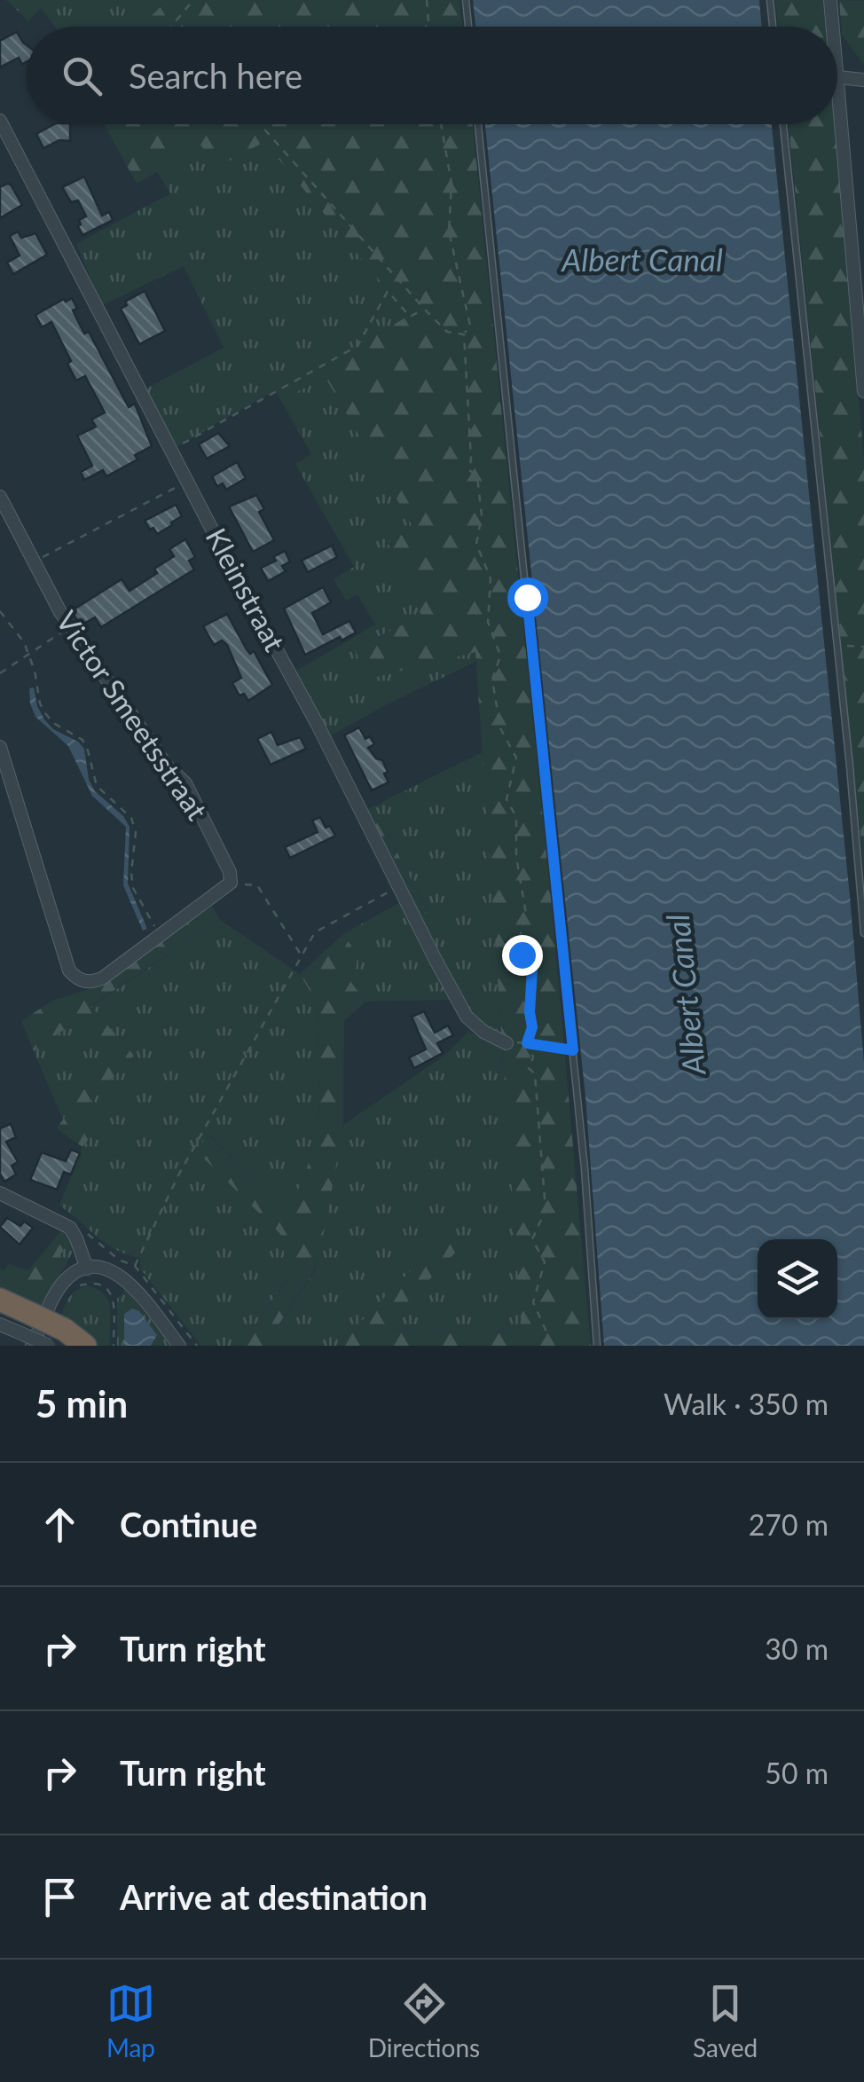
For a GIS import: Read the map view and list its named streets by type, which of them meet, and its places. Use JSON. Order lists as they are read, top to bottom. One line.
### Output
{"streets":{"street":["Kleinstraat","Victor Smeetsstraat"]},"water":["Albert Canal"],"page":{"search":"Search here","heading":["5 min","Walk · 350 m"],"list":[["Continue","270 m"],["Turn right","30 m"],["Turn right","50 m"],"Arrive at destination"],"nav":["Map","Directions","Saved"]}}
